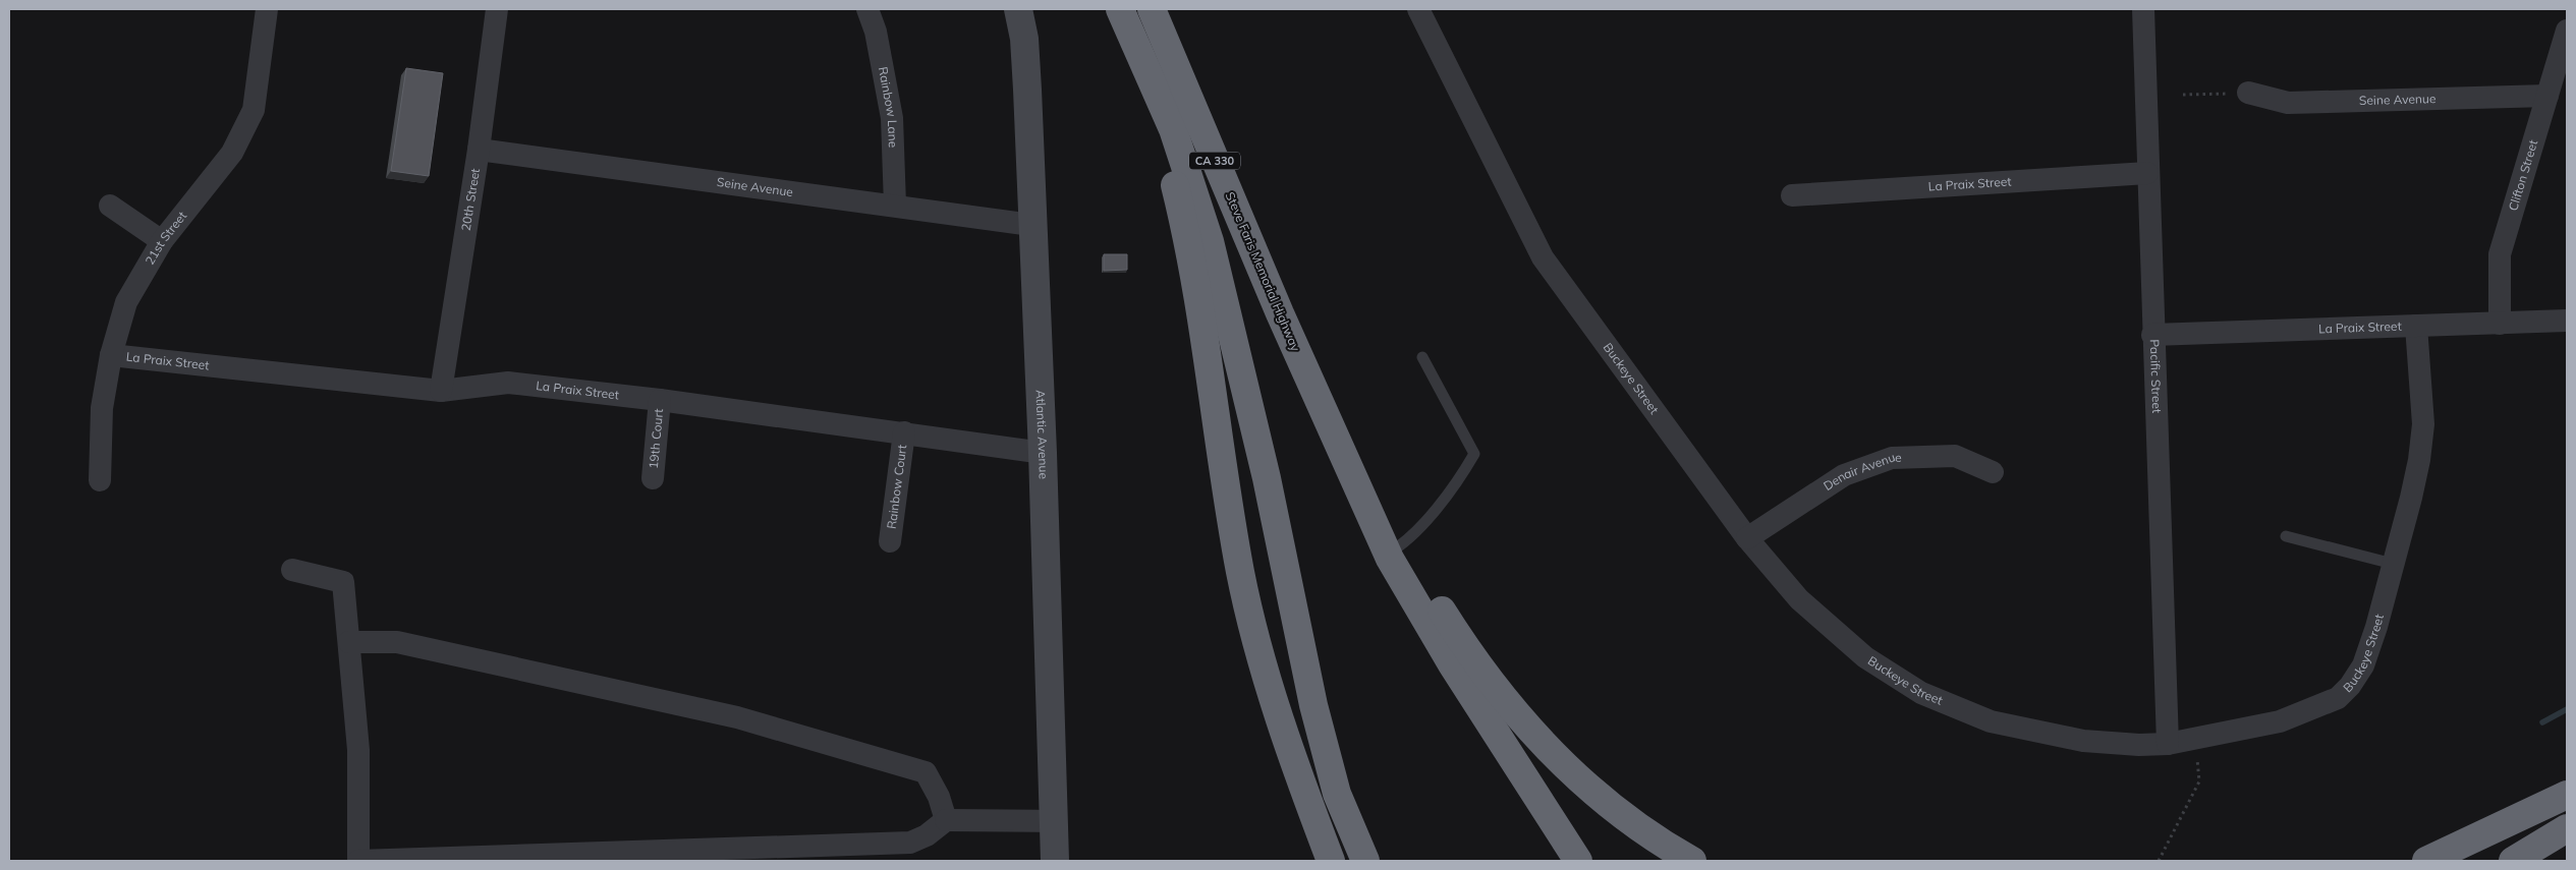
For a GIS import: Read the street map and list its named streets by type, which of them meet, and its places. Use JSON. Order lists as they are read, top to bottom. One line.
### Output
{"streets":{"highway":["CA 330","Steve Faris Memorial Highway"],"street":["Seine Avenue","Rainbow Lane","Clifton Street","La Praix Street","20th Street","21st Street","Pacific Street","Buckeye Street","Atlantic Avenue","19th Court","Denair Avenue","Rainbow Court"]},"crossings":[["Seine Avenue","Rainbow Lane"],["Seine Avenue","Clifton Street"],["Seine Avenue","20th Street"],["Seine Avenue","Atlantic Avenue"],["Clifton Street","La Praix Street"],["La Praix Street","20th Street"],["La Praix Street","21st Street"],["La Praix Street","Pacific Street"],["La Praix Street","Buckeye Street"],["La Praix Street","Atlantic Avenue"],["La Praix Street","19th Court"],["La Praix Street","Rainbow Court"],["Pacific Street","Buckeye Street"],["Buckeye Street","Denair Avenue"]]}
